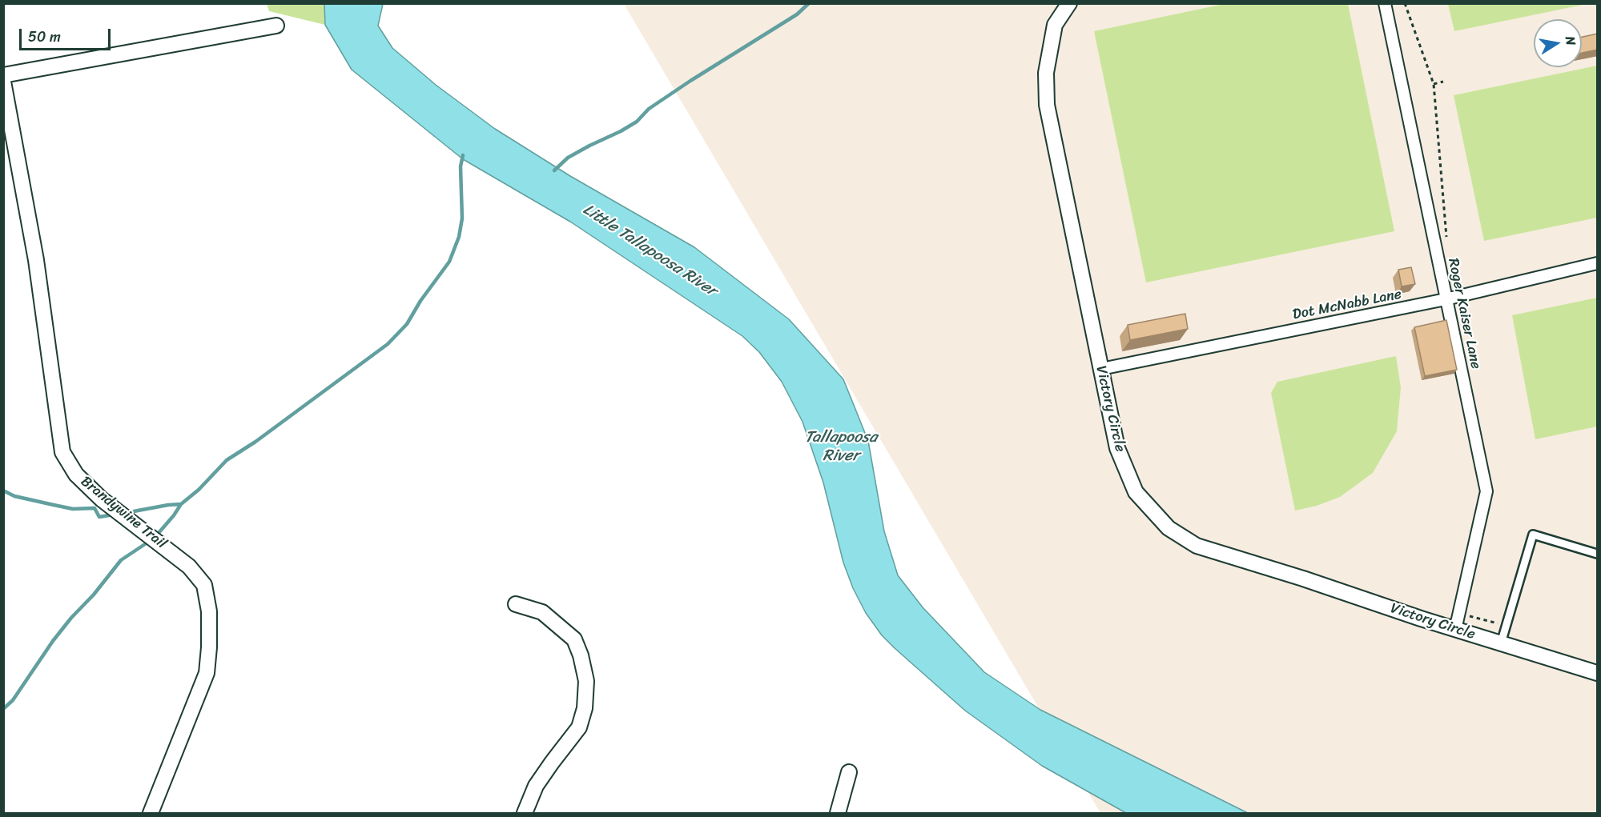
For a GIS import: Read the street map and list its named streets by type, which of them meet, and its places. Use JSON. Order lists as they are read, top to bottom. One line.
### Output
{"streets":{"street":["Dot McNabb Lane","Roger Kaiser Lane","Victory Circle","Brandywine Trail"]},"crossings":[["Dot McNabb Lane","Roger Kaiser Lane"],["Dot McNabb Lane","Victory Circle"],["Roger Kaiser Lane","Victory Circle"]],"water":["Little Tallapoosa River","Tallapoosa River"],"scale_bar":"50 m","north":"right"}
